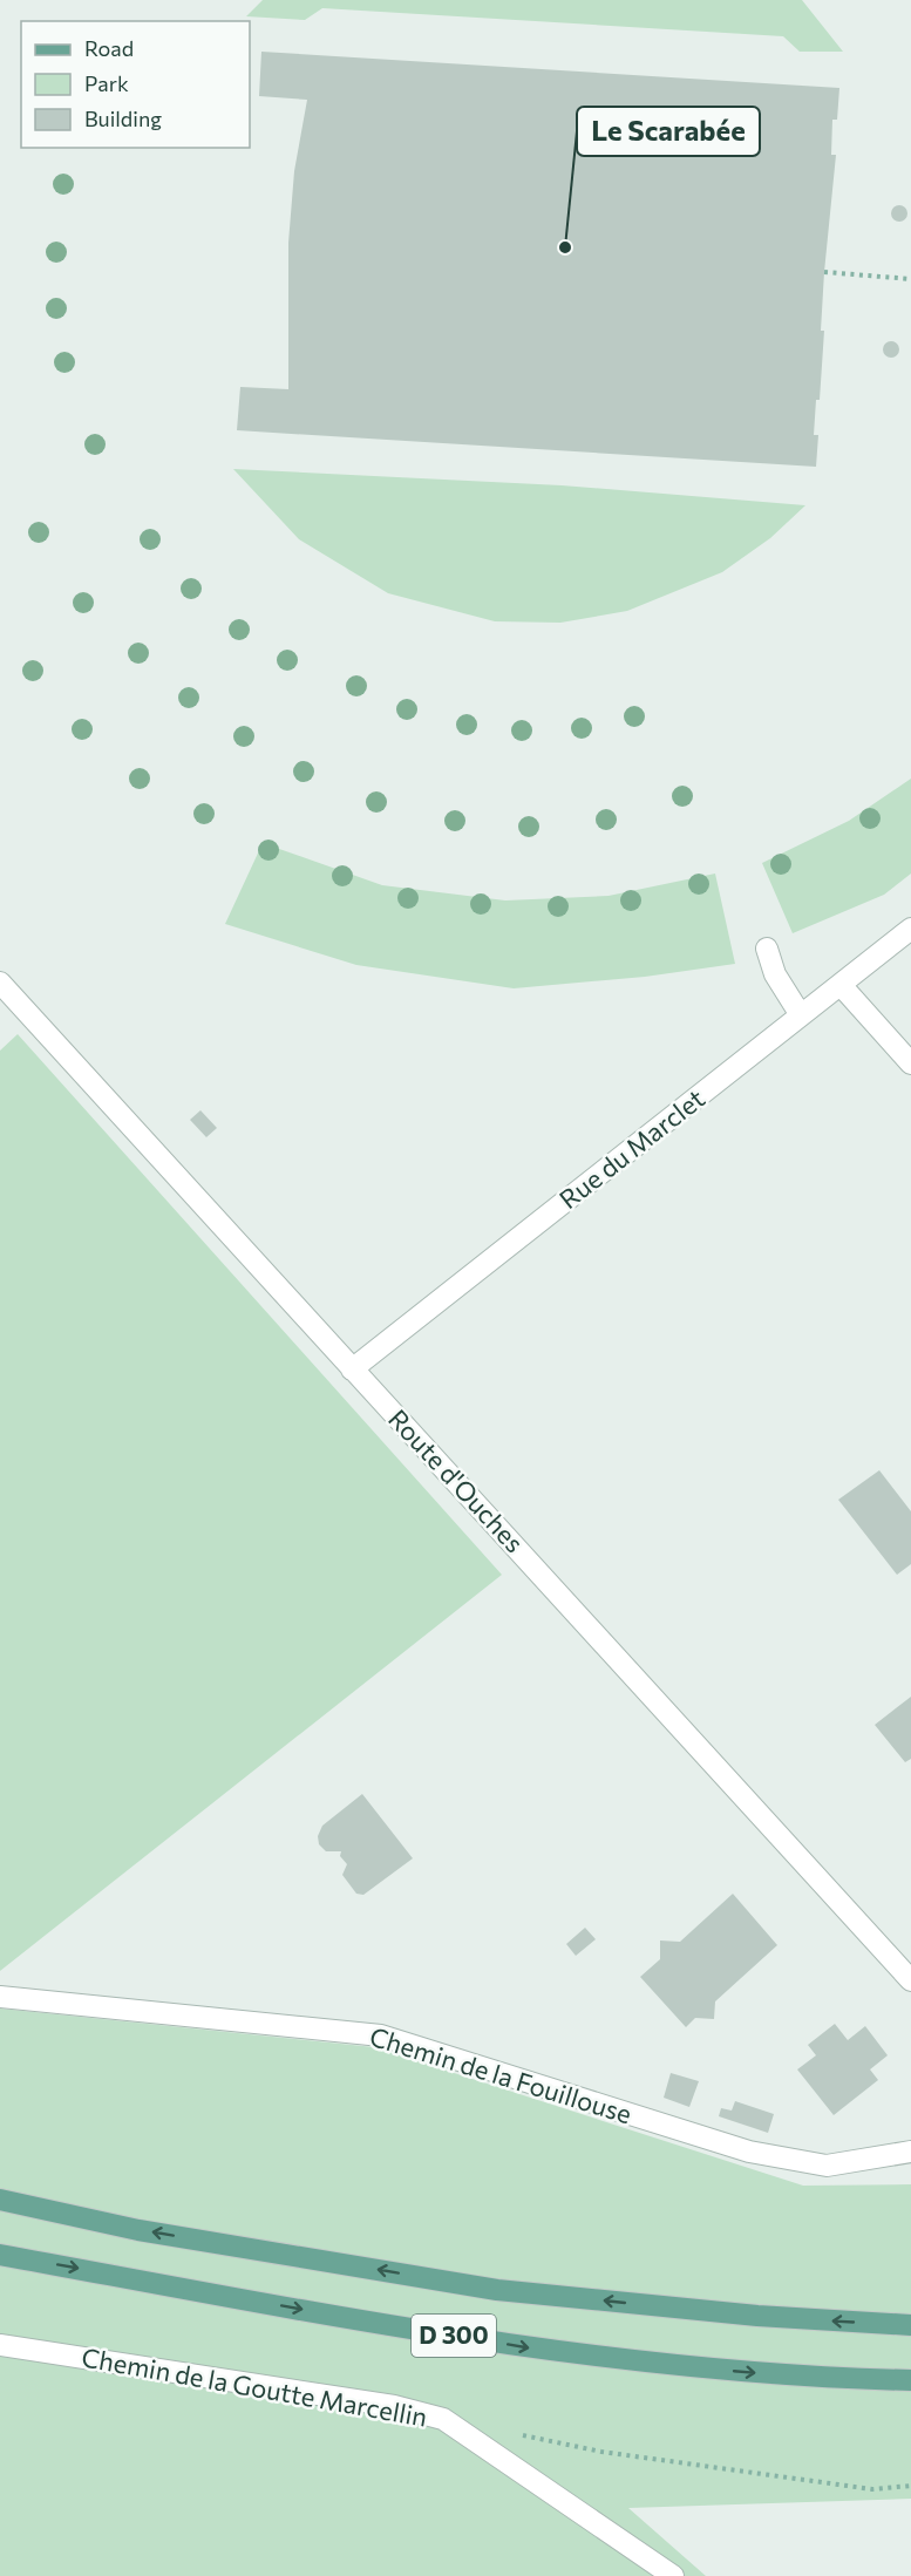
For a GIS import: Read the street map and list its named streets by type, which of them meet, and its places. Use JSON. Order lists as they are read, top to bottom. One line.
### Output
{"streets":{"main road":["D 300"],"street":["Rue du Marclet","Route d'Ouches","Chemin de la Fouillouse","Chemin de la Goutte Marcellin"]},"crossings":[["Rue du Marclet","Route d'Ouches"]],"places":["Le Scarabée"],"legend":["Road","Park","Building"]}
